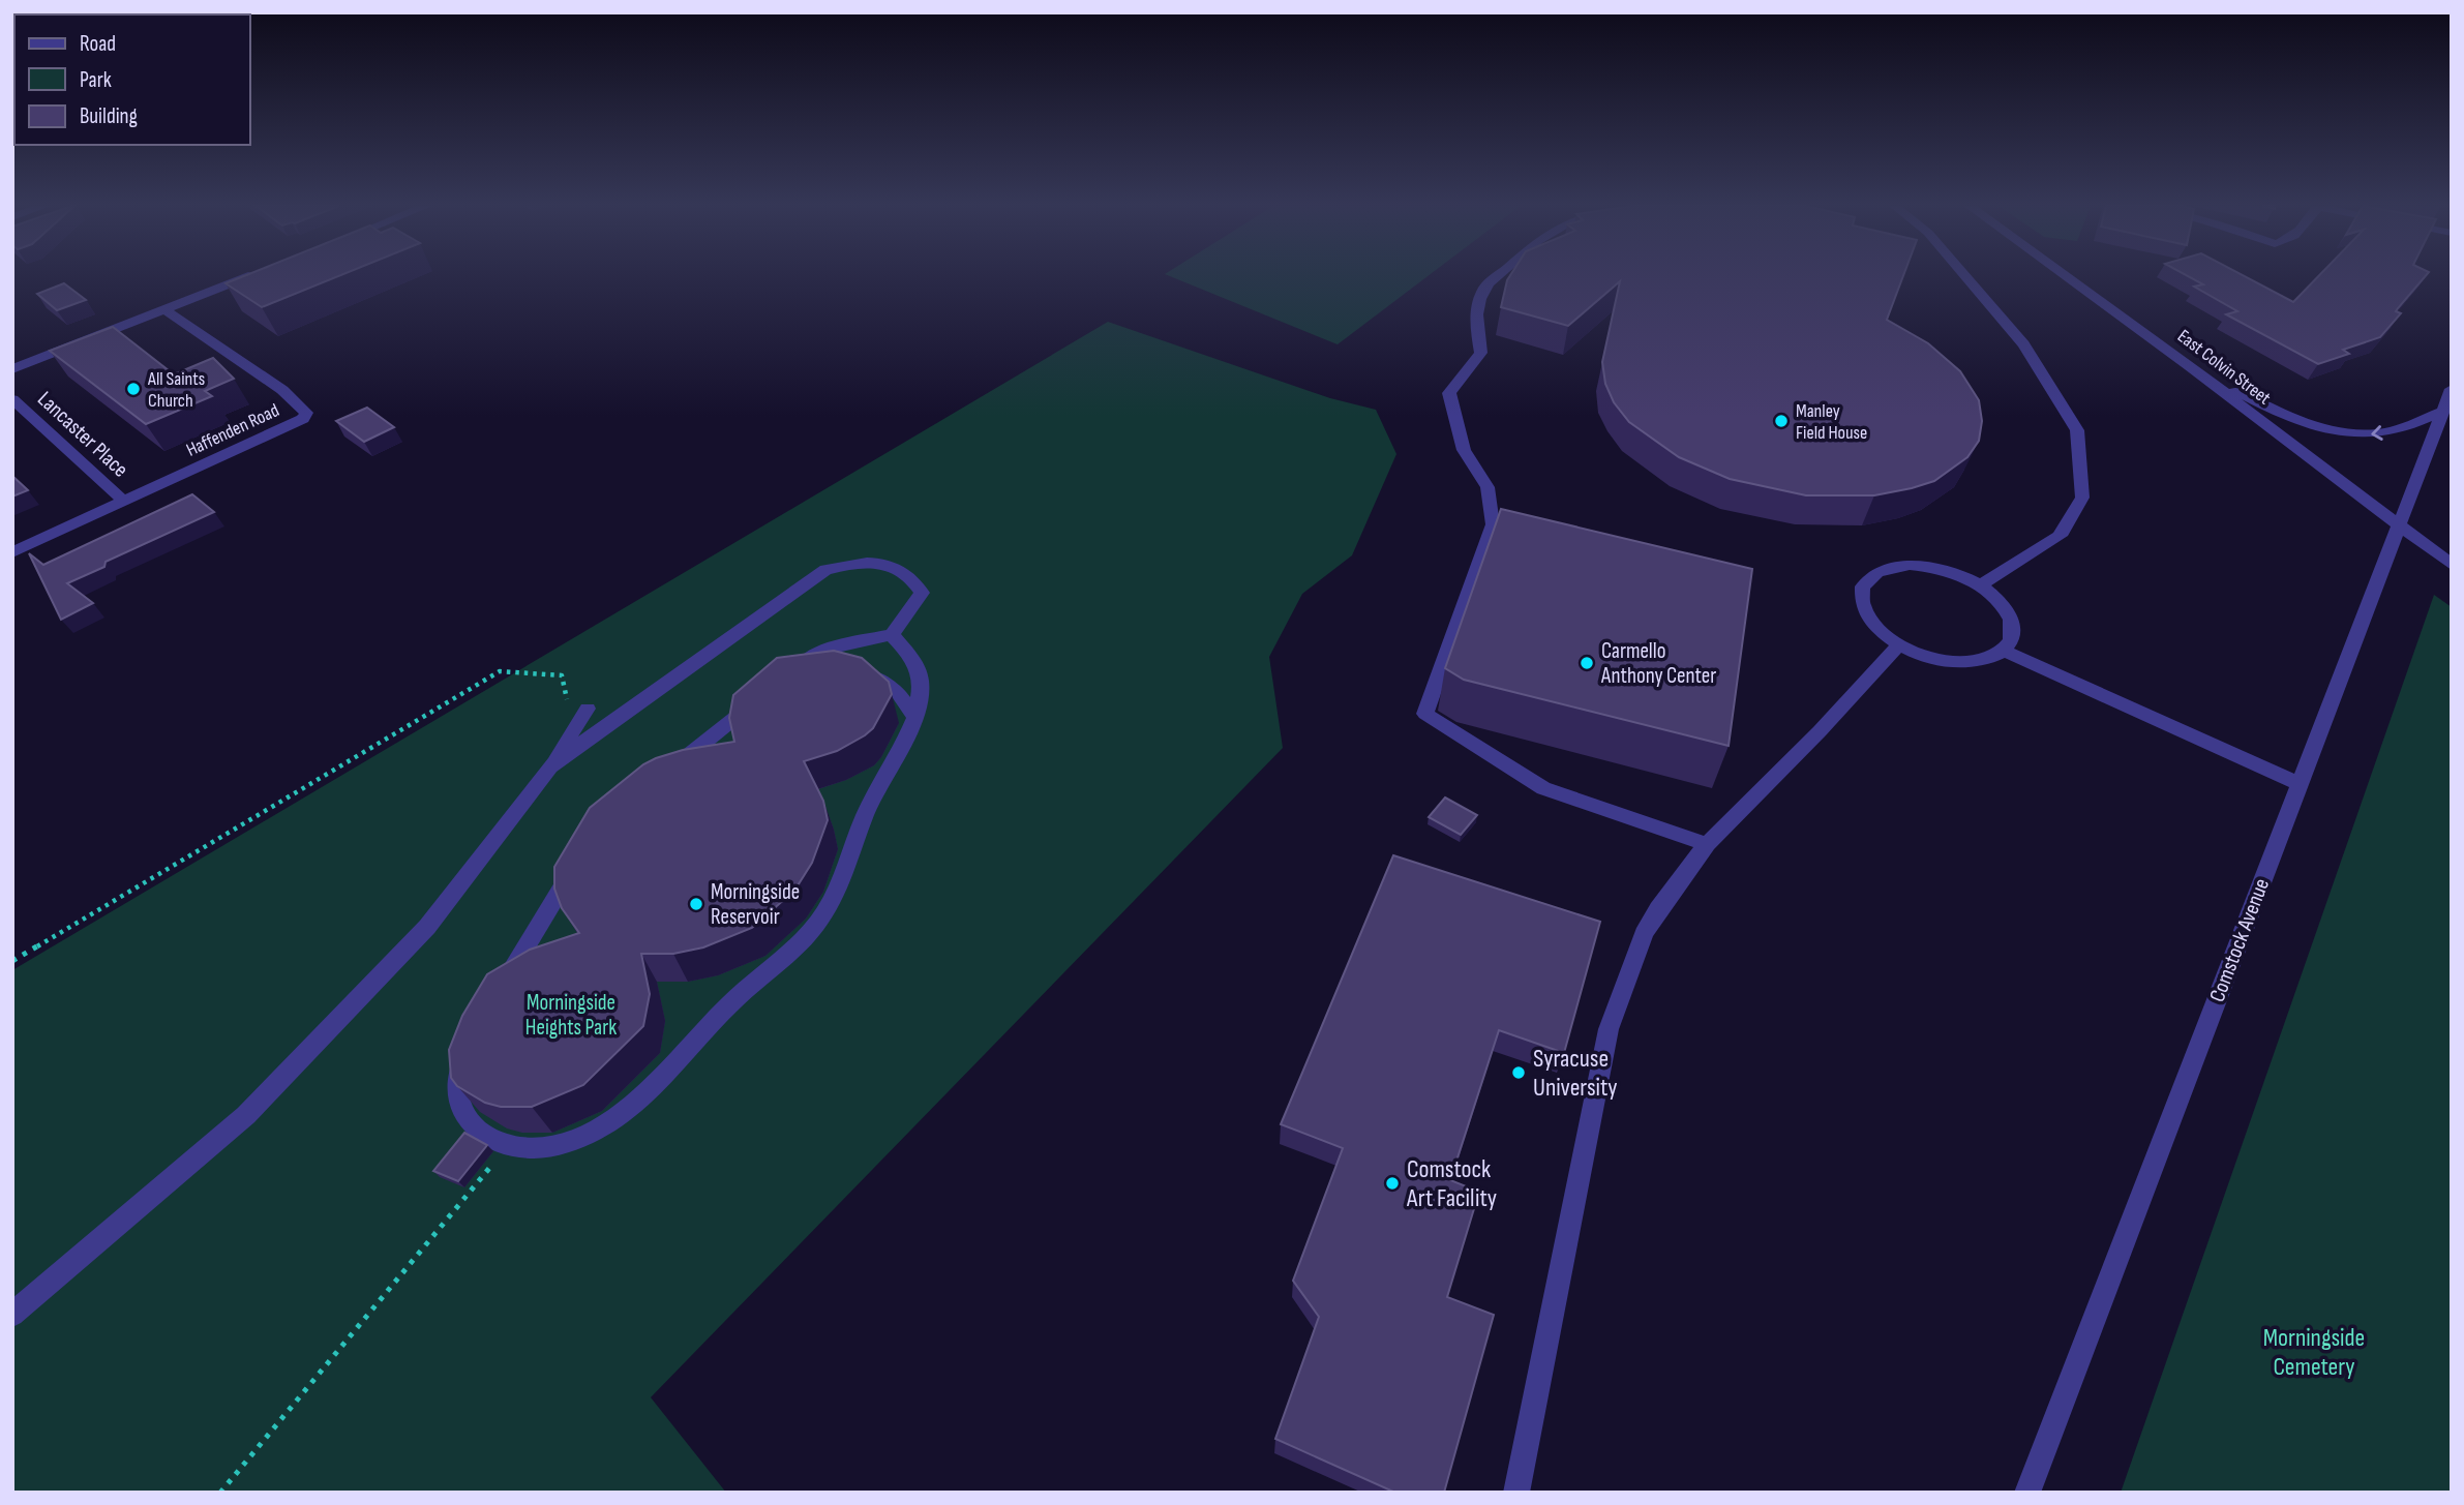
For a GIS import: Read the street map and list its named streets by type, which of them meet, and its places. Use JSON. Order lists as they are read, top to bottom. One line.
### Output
{"streets":{"street":["East Colvin Street","Haffenden Road","Lancaster Place","Comstock Avenue"]},"crossings":[["East Colvin Street","Comstock Avenue"],["Haffenden Road","Lancaster Place"]],"parks":["Morningside Heights Park","Morningside Cemetery"],"places":["All Saints Church","Manley Field House","Carmello Anthony Center","Morningside Reservoir","Syracuse University","Comstock Art Facility"],"legend":["Road","Park","Building"]}
